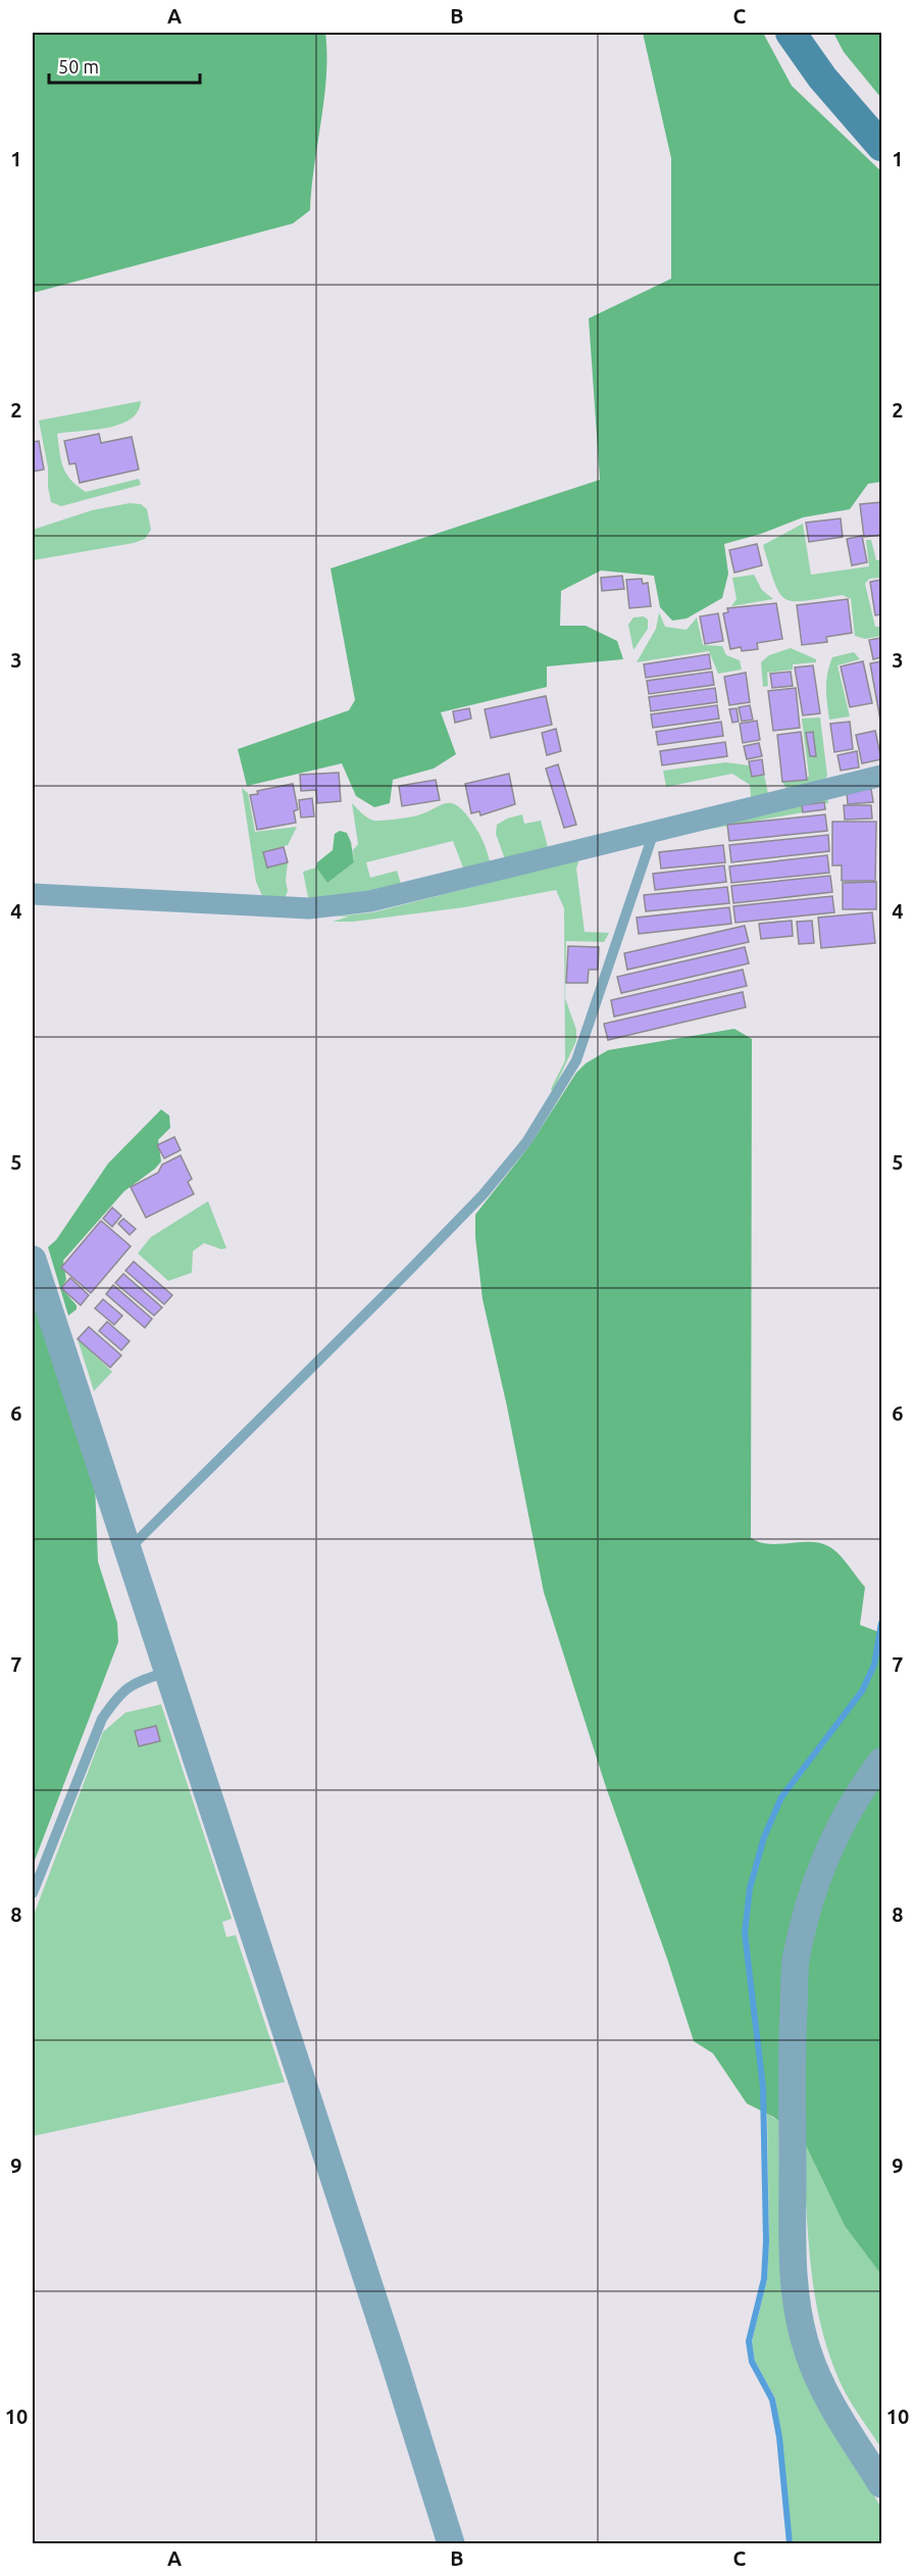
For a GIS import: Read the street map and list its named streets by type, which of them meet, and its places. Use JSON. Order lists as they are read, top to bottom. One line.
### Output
{"scale_bar":"50 m","grid":{"columns":["A","B","C"],"rows":["1","2","3","4","5","6","7","8","9","10"]}}
